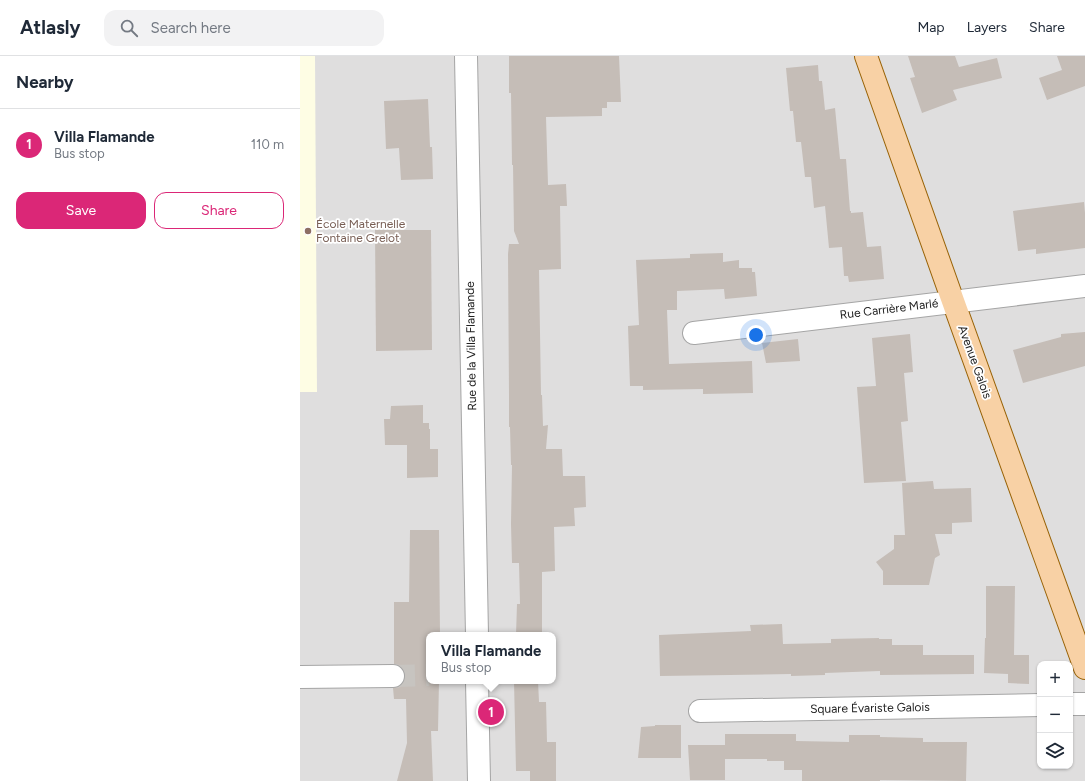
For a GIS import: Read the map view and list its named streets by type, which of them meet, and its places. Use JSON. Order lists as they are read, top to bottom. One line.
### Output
{"streets":{"main road":["Avenue Galois"],"street":["Rue Carrière Marlé","Rue de la Villa Flamande","Square Évariste Galois"]},"crossings":[["Rue Carrière Marlé","Avenue Galois"]],"places":["École Maternelle Fontaine Grelot"],"page":{"header":"Atlasly","search":"Search here","nav":["Map","Layers","Share"],"heading":"Nearby","list":[{"mark":"1","name":"Villa Flamande","note":"Bus stop","value":"110 m"}],"buttons":["Save","Share"],"popup":["Villa Flamande","Bus stop"],"map_buttons":["+","−"],"pins":"1"}}
